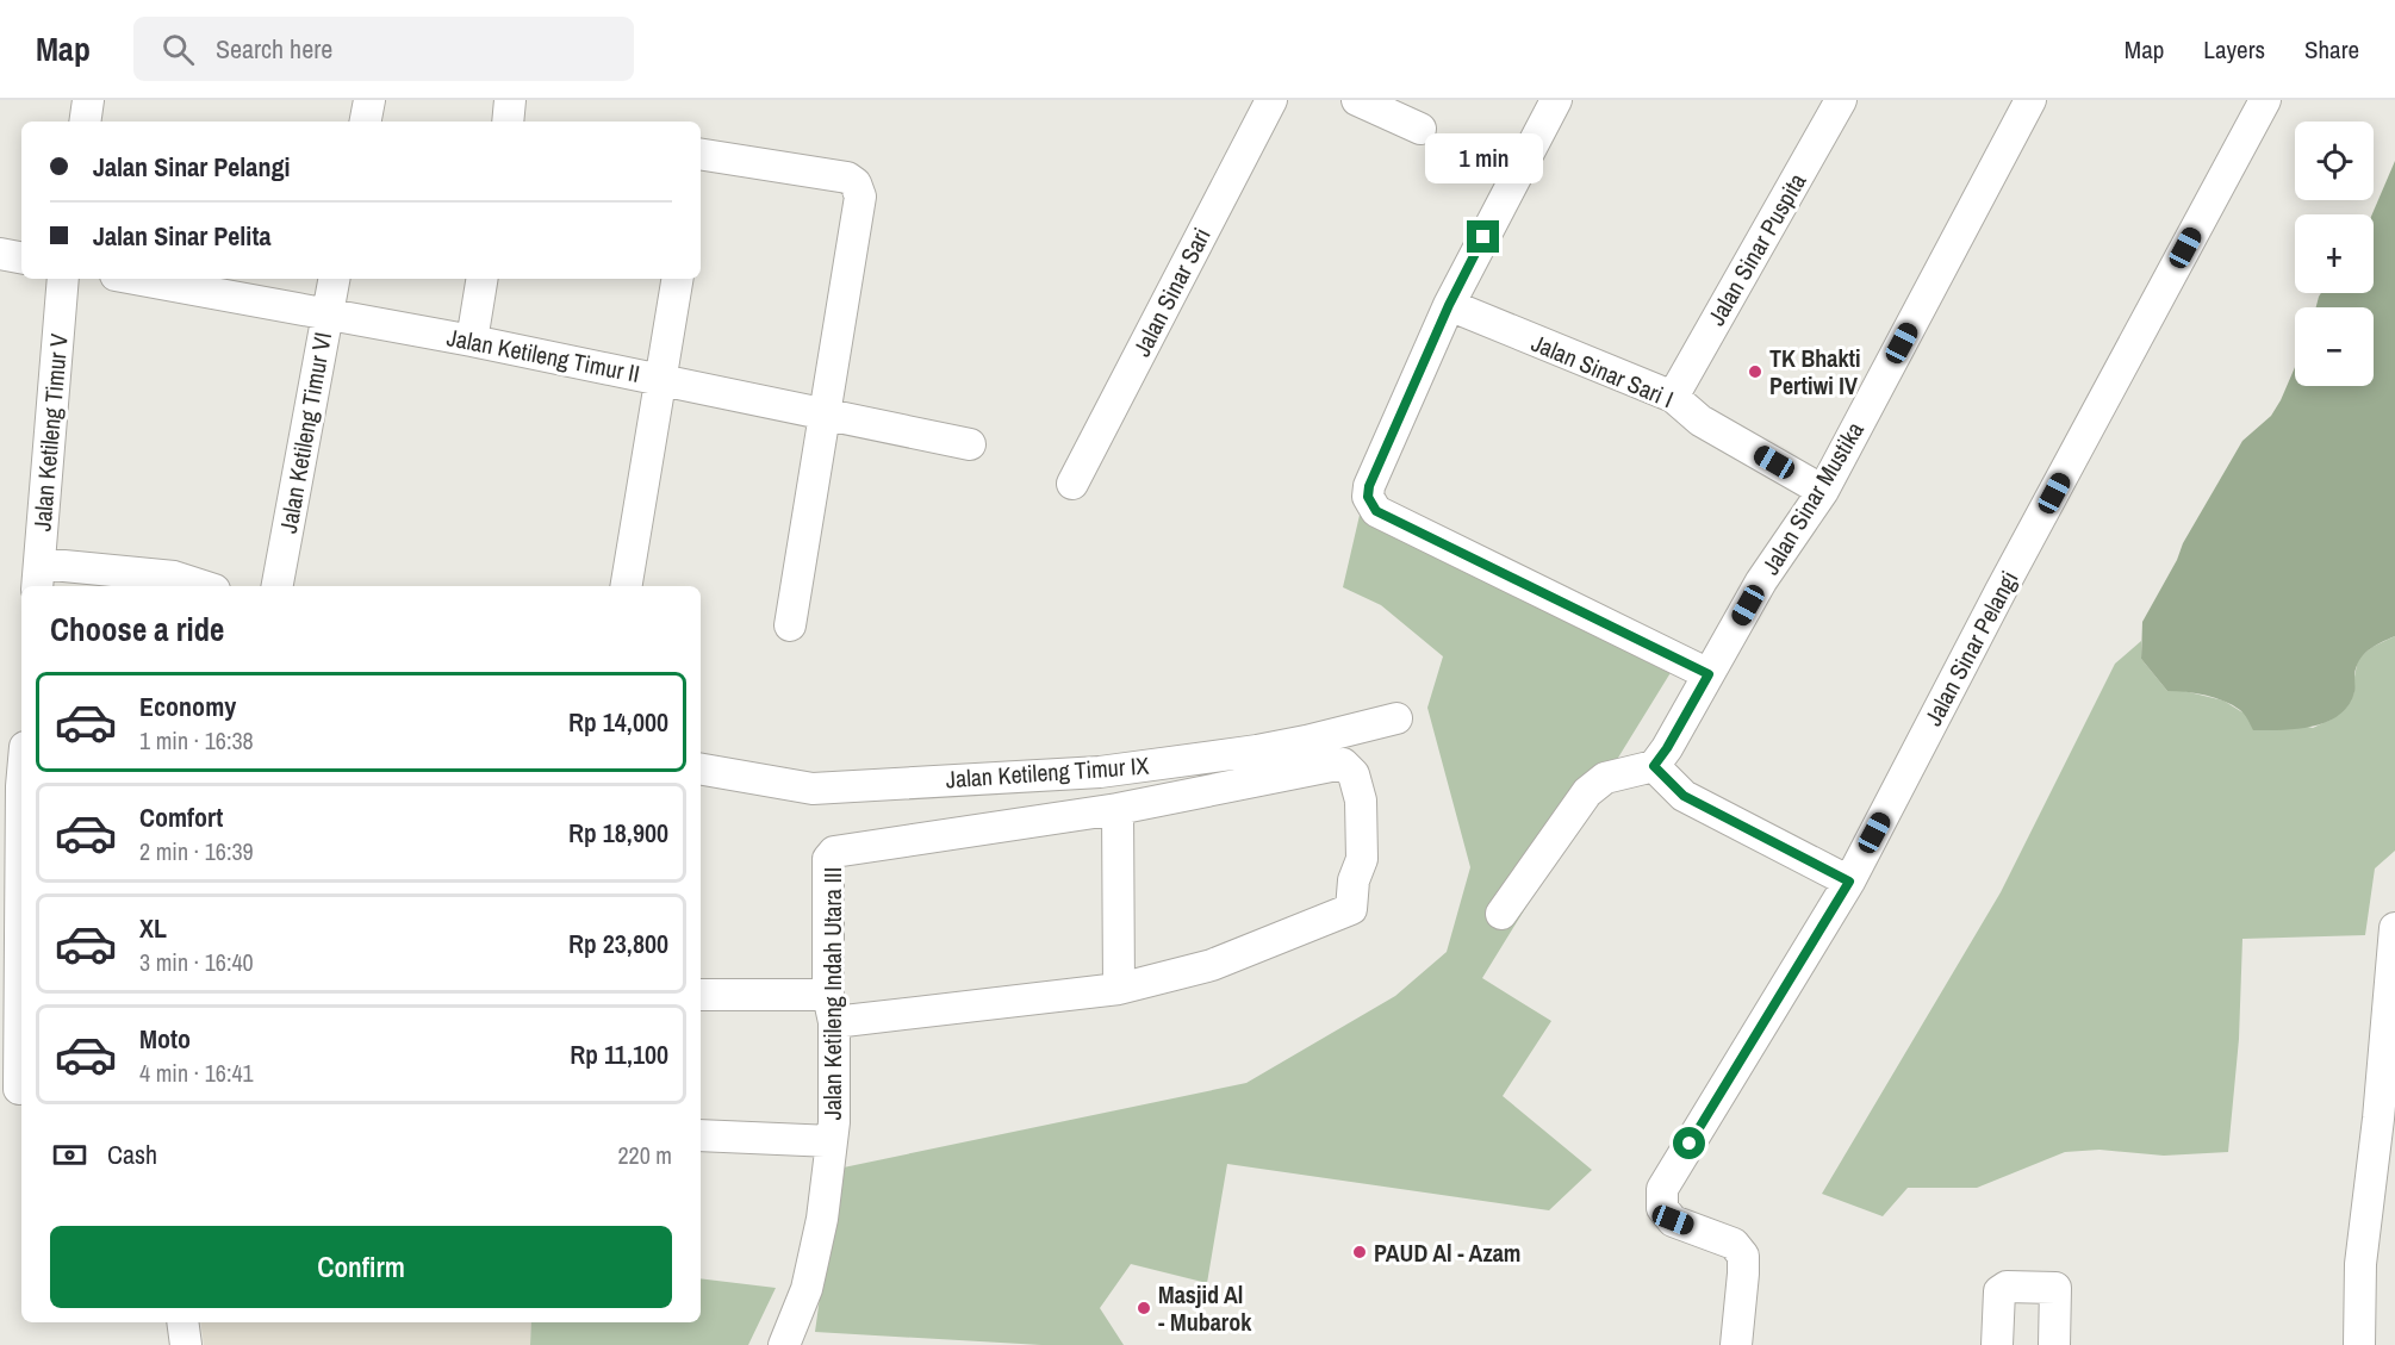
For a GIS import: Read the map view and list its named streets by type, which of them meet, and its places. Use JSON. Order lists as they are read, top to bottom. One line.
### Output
{"streets":{"street":["Jalan Sinar Puspita","Jalan Sinar Sari","Jalan Ketileng Timur II","Jalan Sinar Sari I","Jalan Ketileng Timur V","Jalan Ketileng Timur VI","Jalan Sinar Mustika","Jalan Sinar Pelangi","Jalan Ketileng Timur IX","Jalan Ketileng Indah Utara III"]},"crossings":[["Jalan Sinar Puspita","Jalan Sinar Sari I"],["Jalan Ketileng Timur II","Jalan Ketileng Timur VI"],["Jalan Sinar Sari I","Jalan Sinar Mustika"]],"places":["TK Bhakti Pertiwi IV","PAUD Al - Azam","Masjid Al - Mubarok"],"page":{"header":"Map","search":"Search here","nav":["Map","Layers","Share"],"map_buttons":["+","−"],"banner":["Jalan Sinar Pelangi","Jalan Sinar Pelita"],"bubble":"1 min","heading":"Choose a ride","list":[{"name":"Economy","note":"1 min · 16:38","value":"Rp 14,000"},{"name":"Comfort","note":"2 min · 16:39","value":"Rp 18,900"},{"name":"XL","note":"3 min · 16:40","value":"Rp 23,800"},{"name":"Moto","note":"4 min · 16:41","value":"Rp 11,100"}],"pay":["Cash","220 m"],"buttons":"Confirm"}}
